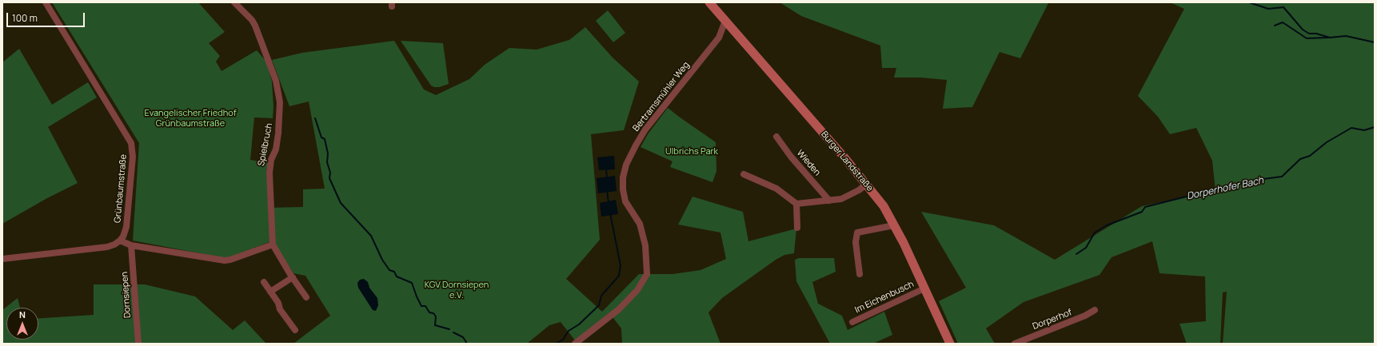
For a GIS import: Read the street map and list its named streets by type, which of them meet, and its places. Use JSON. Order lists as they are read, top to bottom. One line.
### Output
{"streets":{"main road":["Burger Landstraße"],"street":["Bertramsmühler Weg","Spielbruch","Wieden","Grünbaumstraße","Dornsiepen","Im Eichenbusch","Dorperhof"]},"crossings":[["Bertramsmühler Weg","Burger Landstraße"],["Burger Landstraße","Im Eichenbusch"]],"water":["Dorperhofer Bach"],"parks":["Evangelischer Friedhof Grünbaumstraße","Ulbrichs Park","KGV Dornsiepen e.V."],"scale_bar":"100 m","north":"top"}
